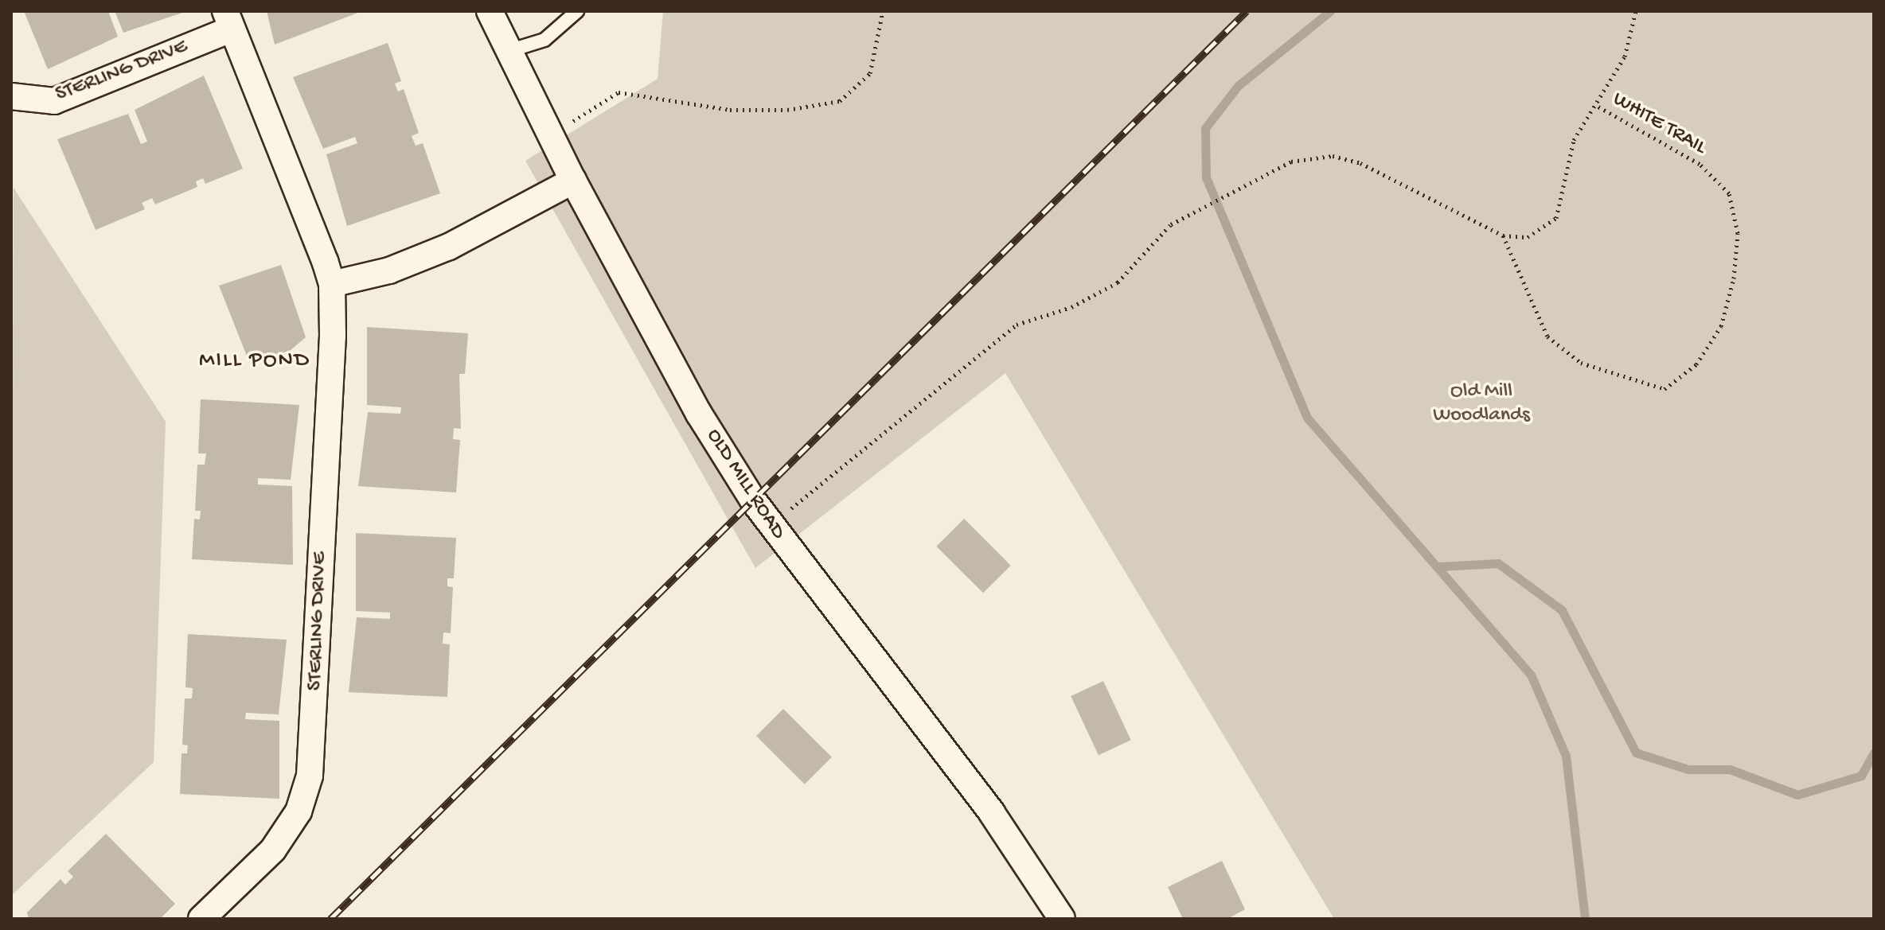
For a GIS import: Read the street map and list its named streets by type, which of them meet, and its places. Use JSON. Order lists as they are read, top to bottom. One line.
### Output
{"streets":{"street":["STERLING DRIVE","OLD MILL ROAD"],"path":["WHITE TRAIL"]},"districts":["MILL POND"],"parks":["Old Mill Woodlands"]}
